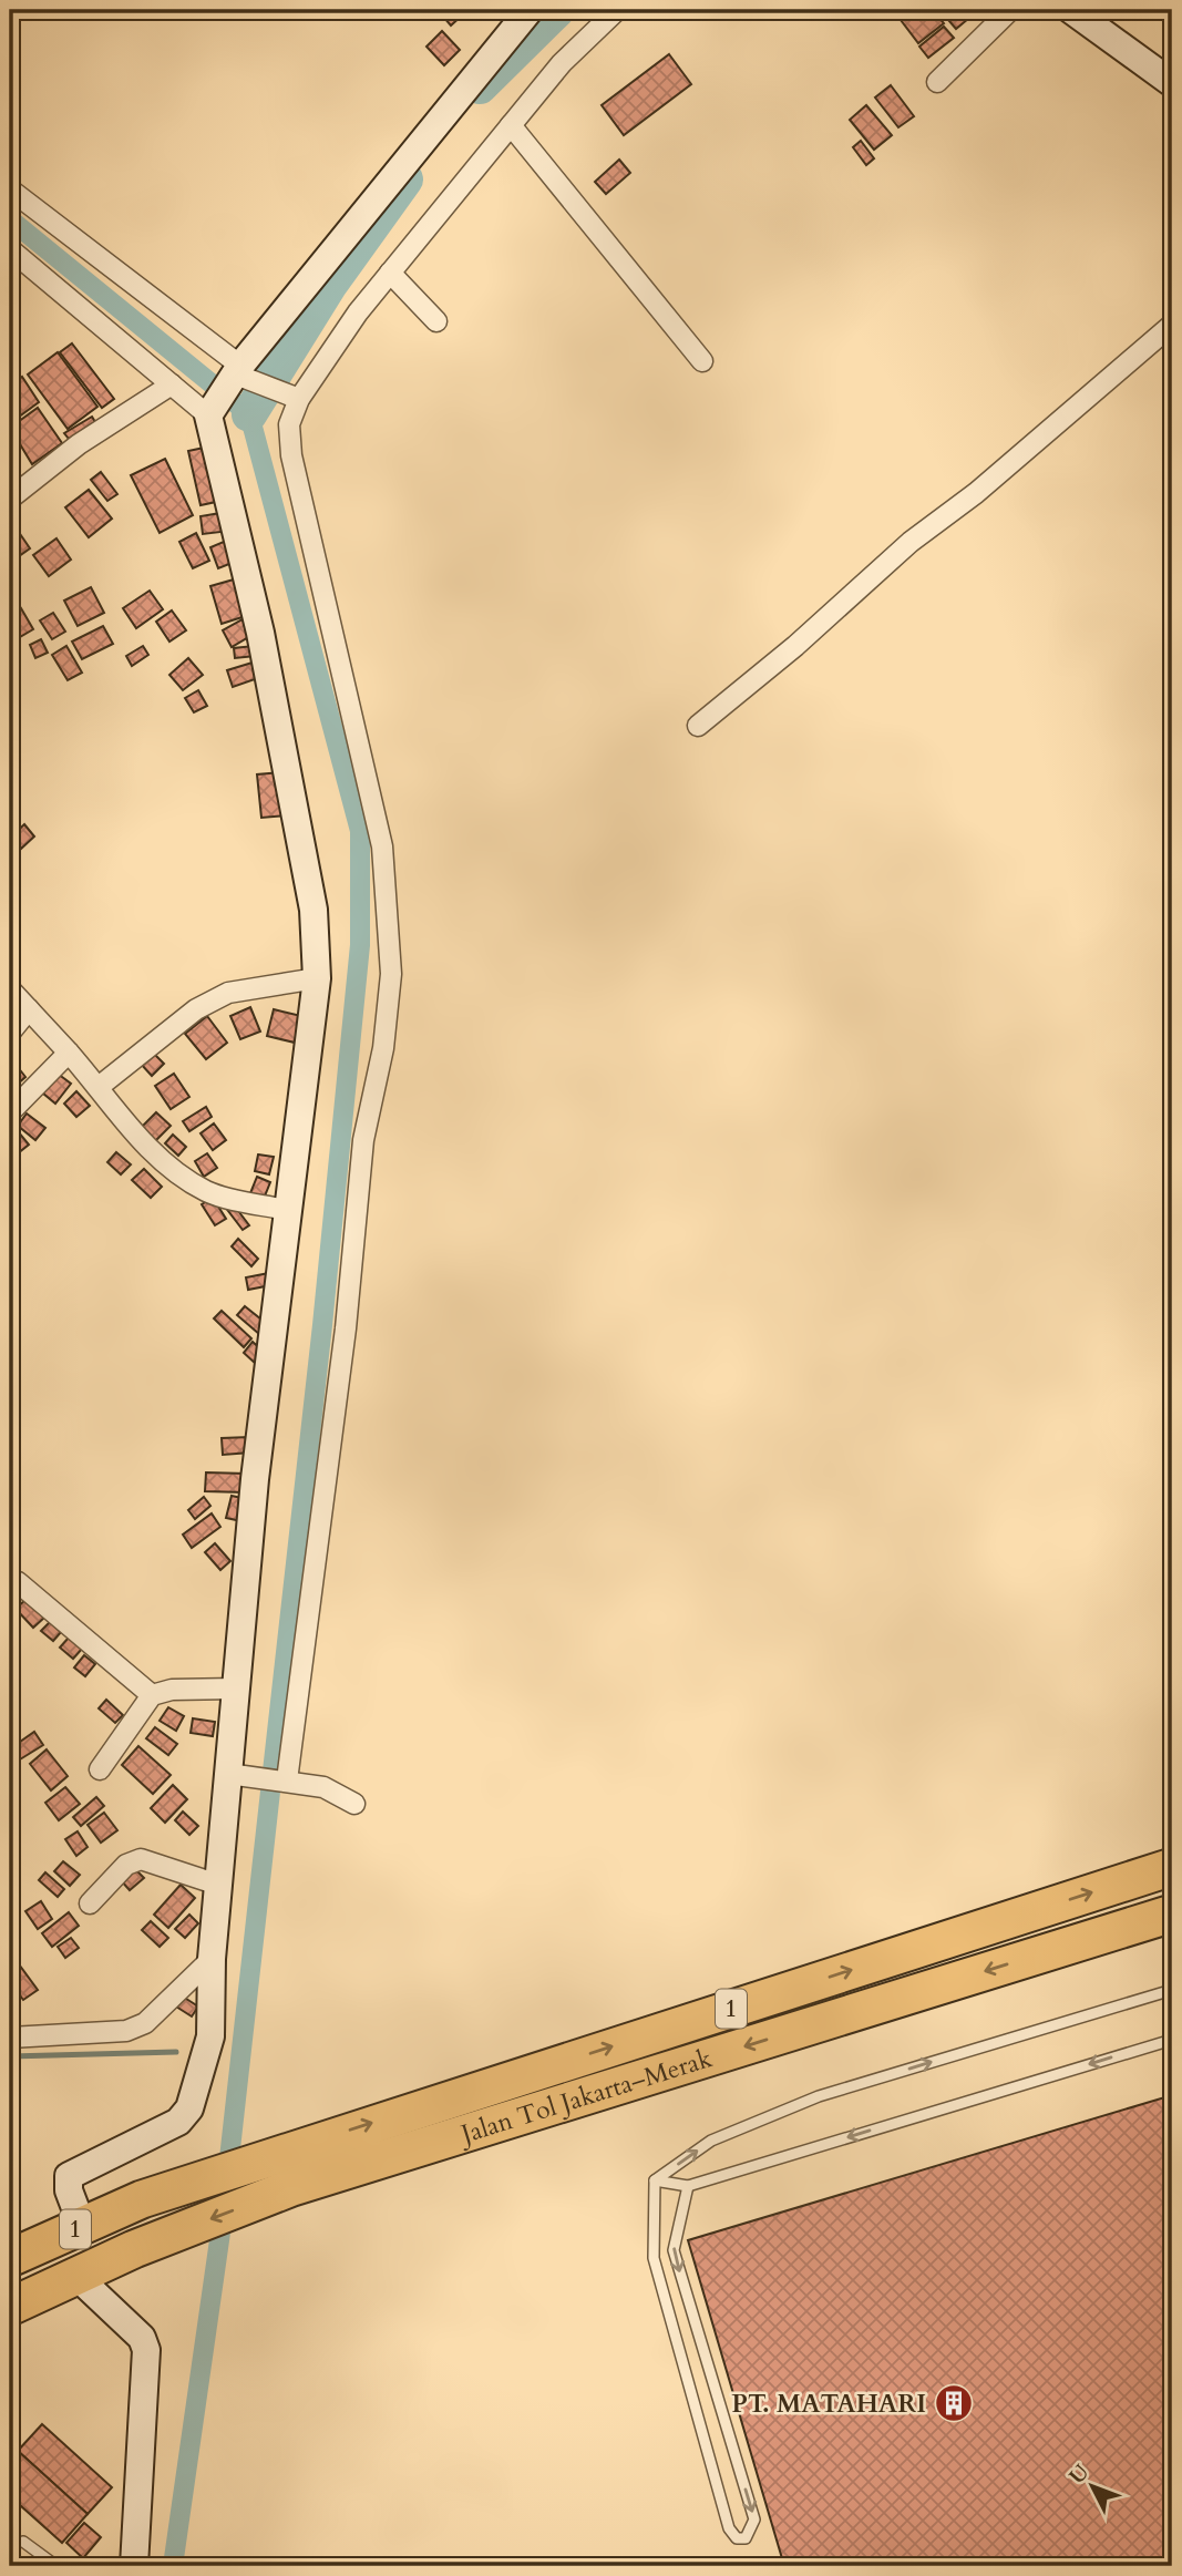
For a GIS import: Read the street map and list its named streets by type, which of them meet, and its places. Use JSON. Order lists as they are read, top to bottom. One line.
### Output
{"streets":{"highway":["1","Jalan Tol Jakarta–Merak"]},"places":{"building":["PT. MATAHARI"]},"north":"top left"}
